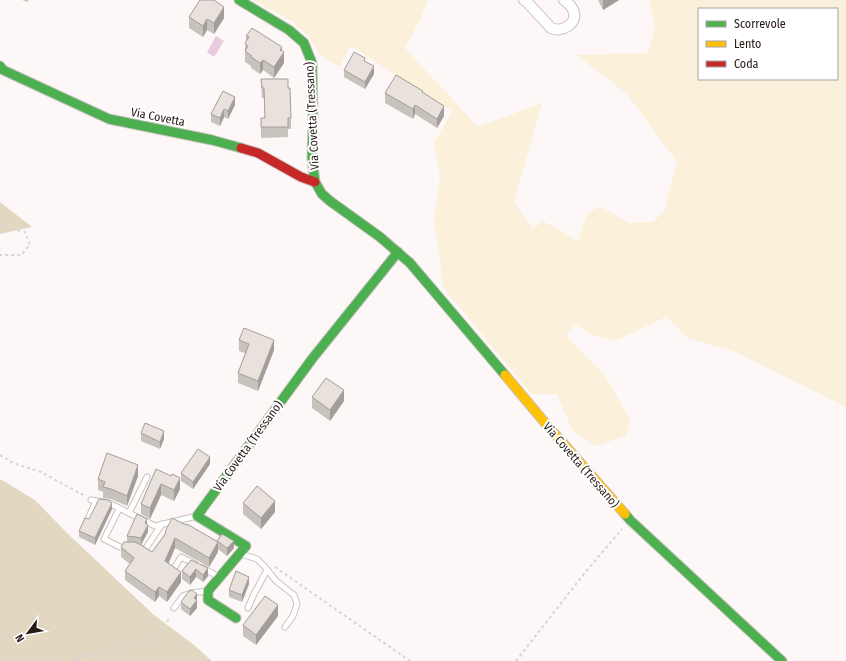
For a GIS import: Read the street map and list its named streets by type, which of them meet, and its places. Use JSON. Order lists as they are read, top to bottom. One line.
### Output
{"streets":{"street":["Via Covetta (Tressano)","Via Covetta"]},"crossings":[["Via Covetta (Tressano)","Via Covetta"]],"legend":["Scorrevole","Lento","Coda"],"north":"bottom left"}
